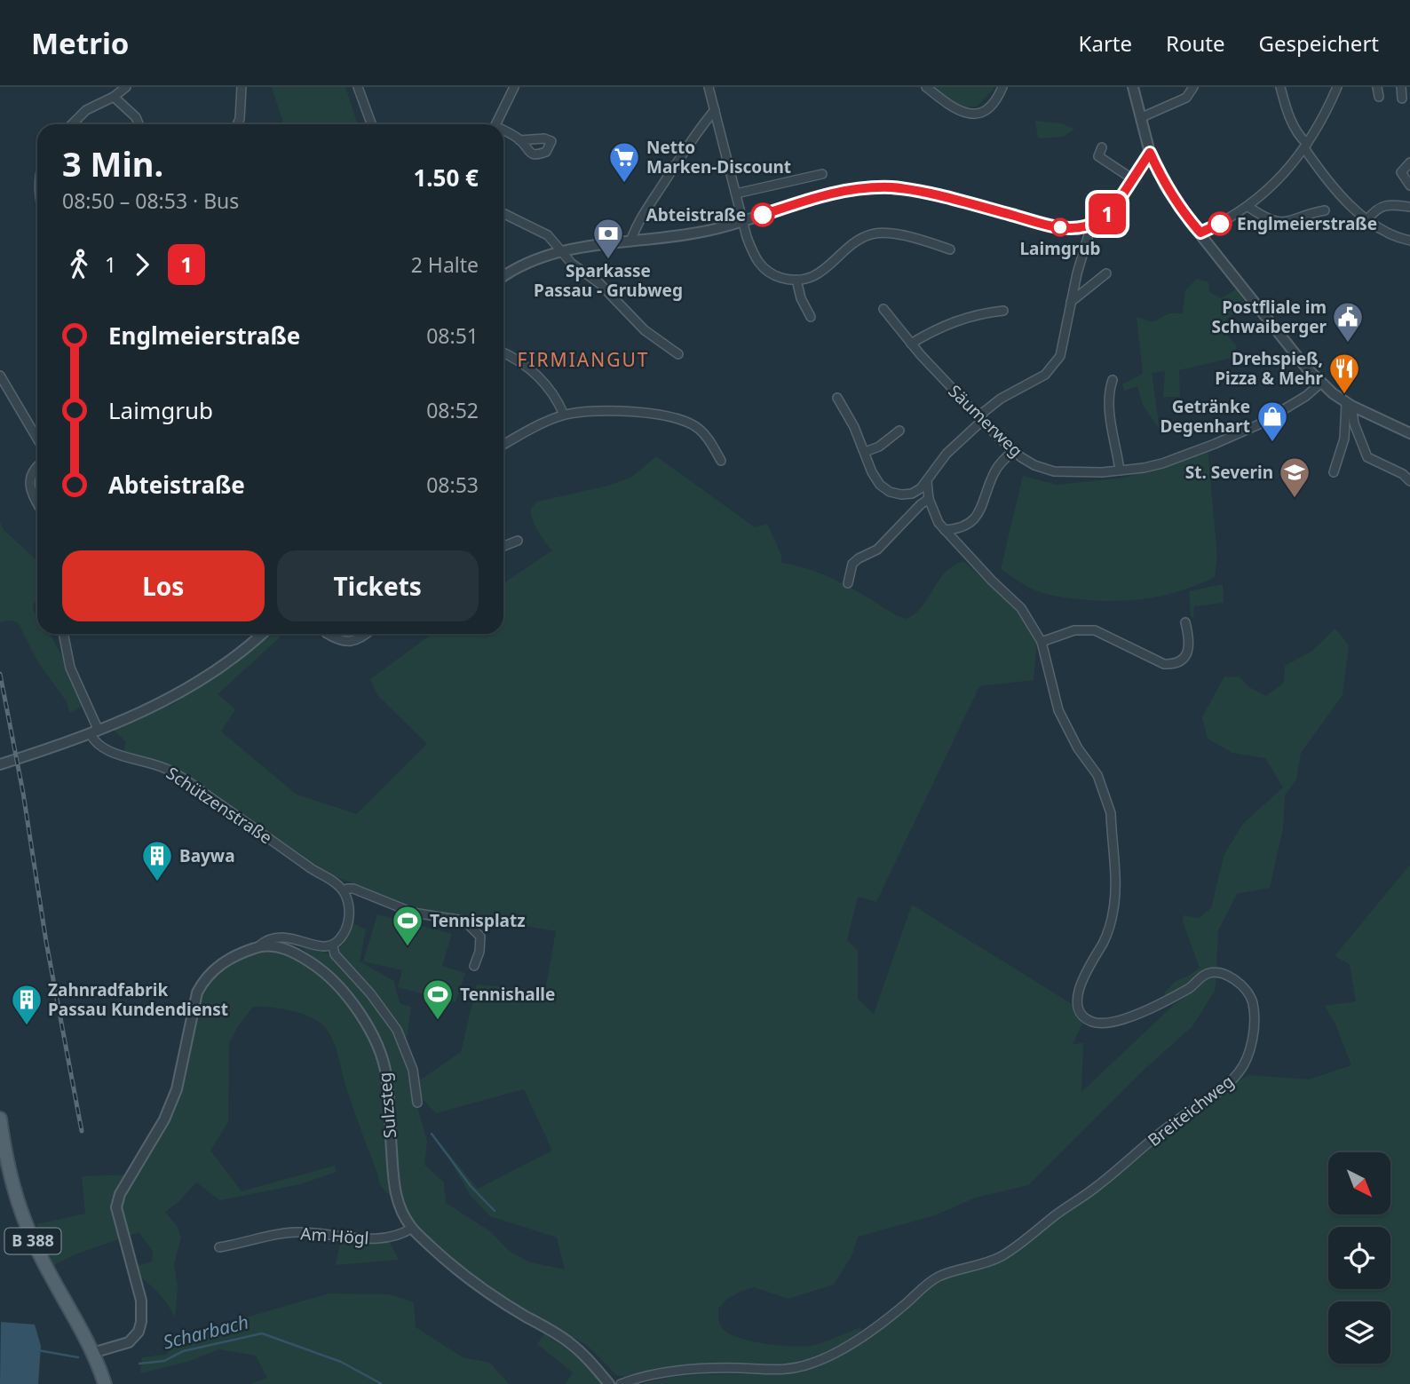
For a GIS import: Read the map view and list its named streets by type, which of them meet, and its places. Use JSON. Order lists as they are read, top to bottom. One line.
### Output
{"streets":{"main road":["B 388"],"street":["Säumerweg","Schützenstraße","Sulzsteg","Breiteichweg","Am Högl"]},"crossings":[["Sulzsteg","Am Högl"]],"districts":["FIRMIANGUT"],"water":["Scharbach"],"places":{"supermarket":["Netto Marken-Discount"],"other":["Abteistraße","Englmeierstraße","Laimgrub"],"bank":["Sparkasse Passau - Grubweg"],"public building":["Postfliale im Schwaiberger"],"restaurant":["Drehspieß, Pizza & Mehr"],"shop":["Getränke Degenhart"],"school or university":["St. Severin"],"building":["Baywa","Zahnradfabrik Passau Kundendienst"],"sports":["Tennisplatz","Tennishalle"]},"lines":["bus line 1"],"north":"bottom right","page":{"header":"Metrio","nav":["Karte","Route","Gespeichert"],"on_map":"1","heading":["3 Min.","08:50 – 08:53 · Bus","1.50 €"],"legs":["1","1","2 Halte"],"list":[{"name":"Englmeierstraße","value":"08:51"},{"name":"Laimgrub","value":"08:52"},{"name":"Abteistraße","value":"08:53"}],"buttons":["Los","Tickets"]}}
